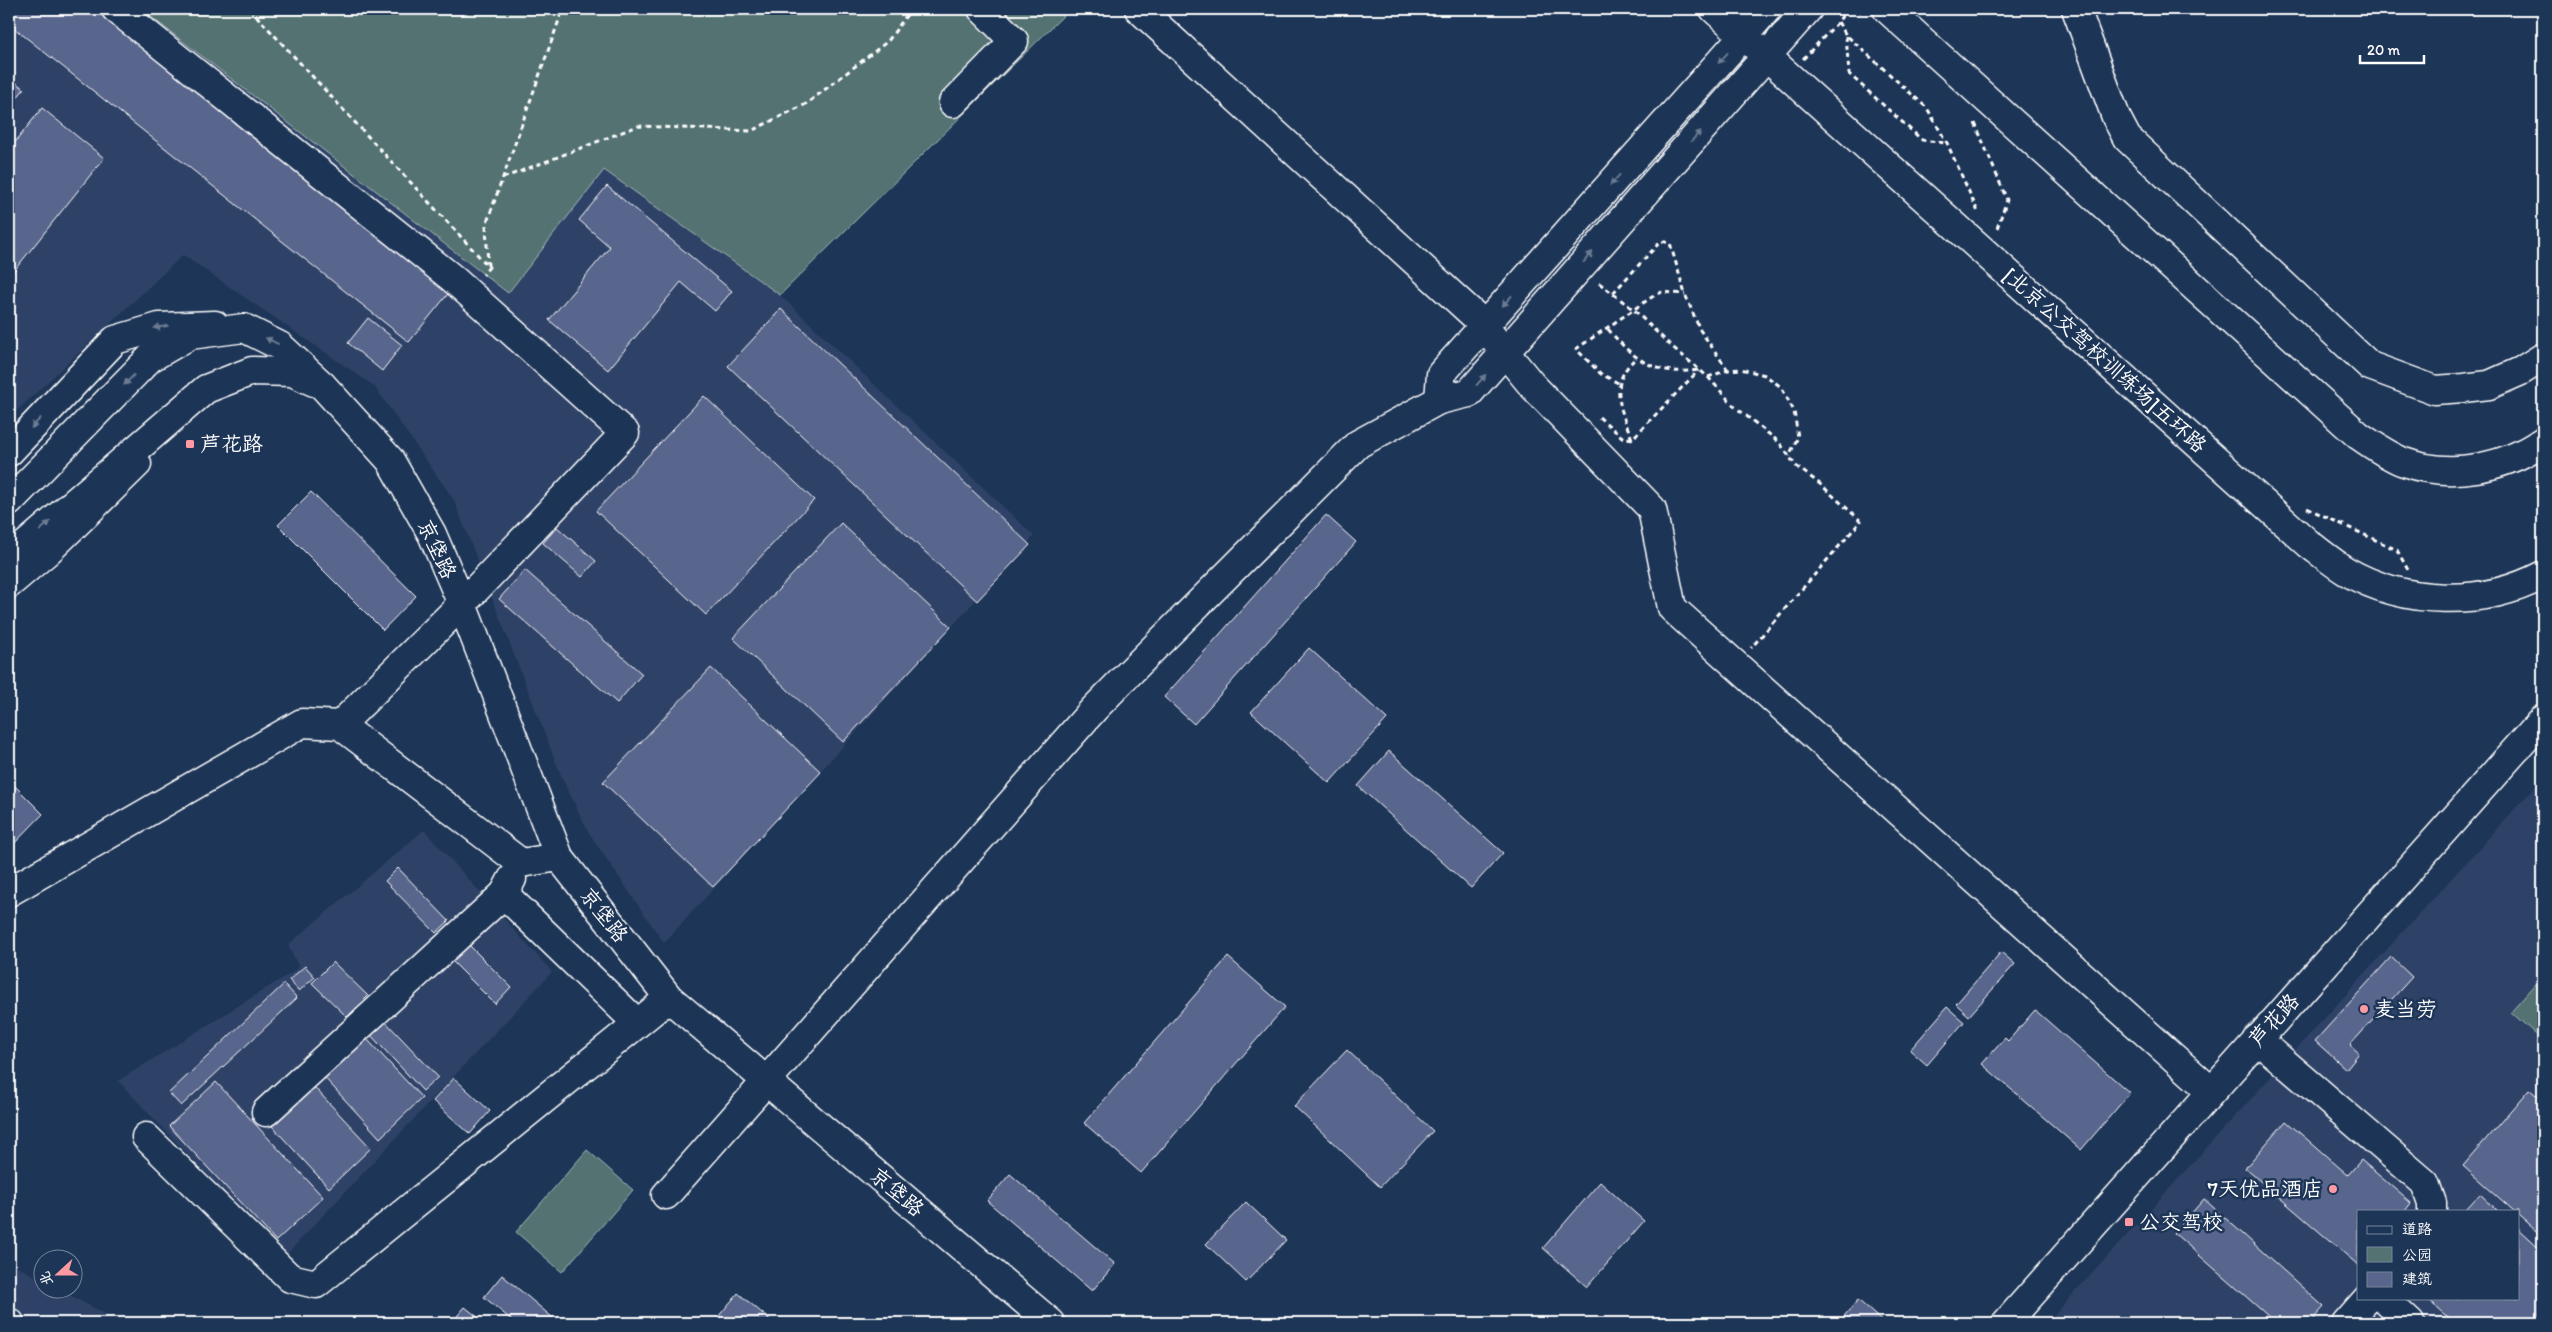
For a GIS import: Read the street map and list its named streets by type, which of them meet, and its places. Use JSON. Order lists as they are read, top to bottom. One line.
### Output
{"streets":{"street":["[北京公交驾校训练场]五环路","京垡路","芦花路"]},"places":{"transit":["芦花路","公交驾校"],"other":["麦当劳","7天优品酒店"]},"legend":["道路","公园","建筑"],"scale_bar":"20 m","north":"left"}
